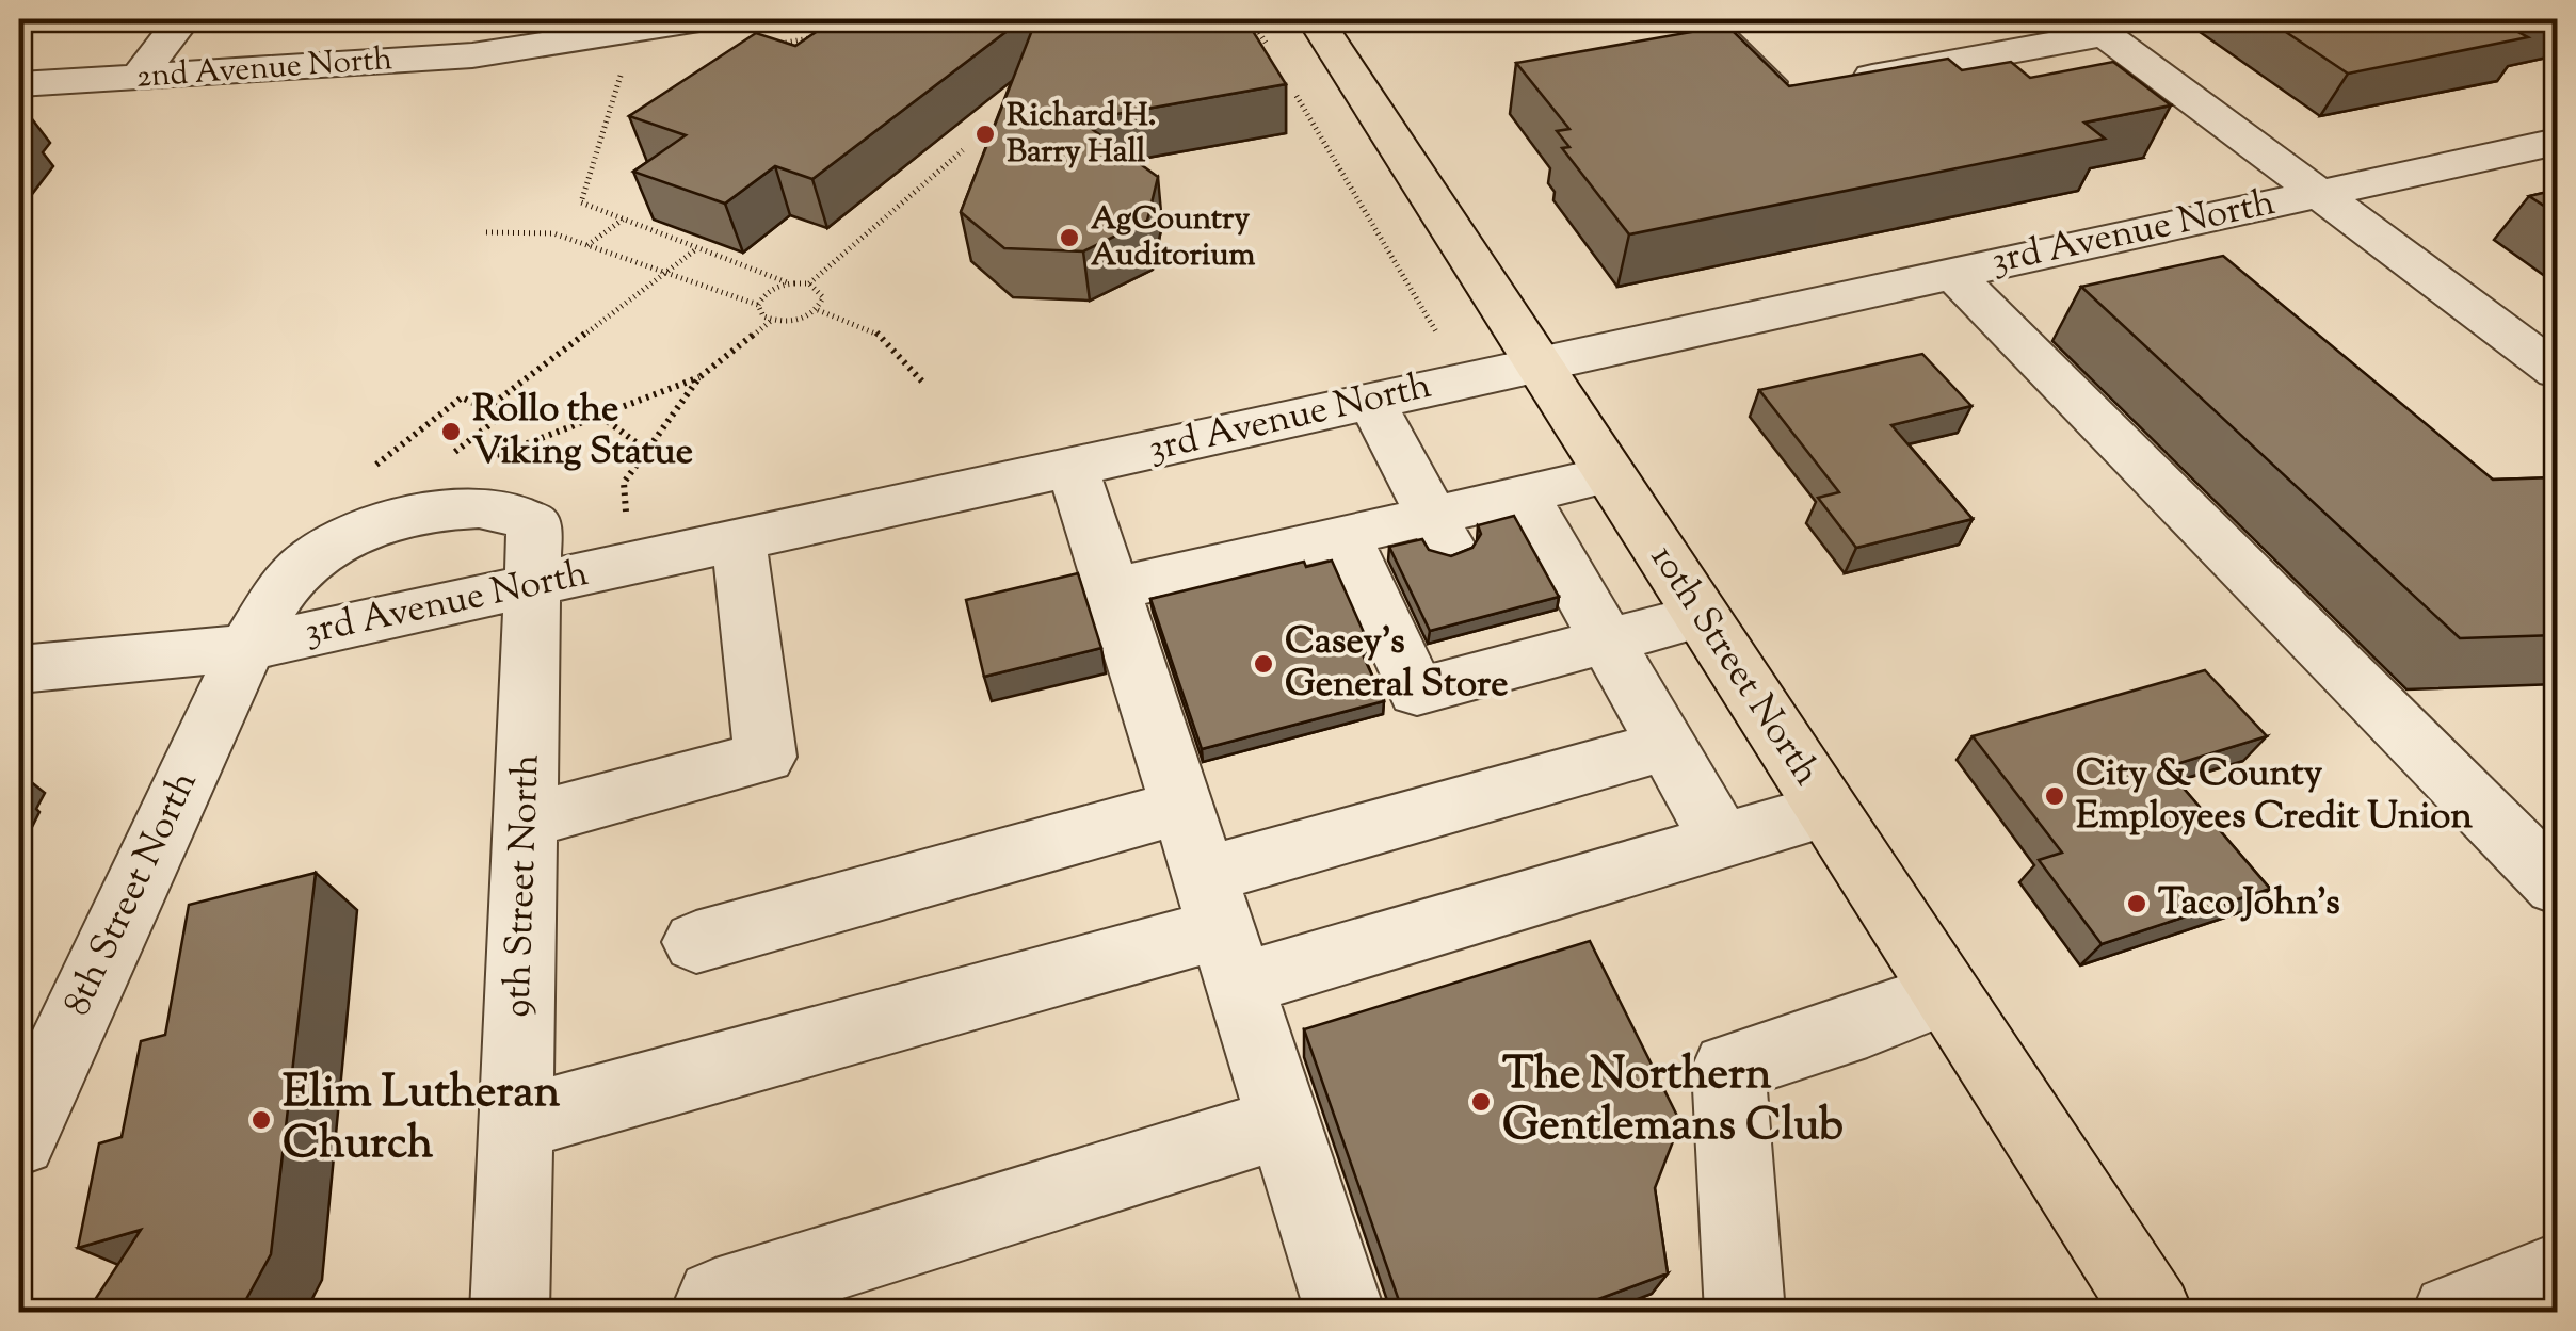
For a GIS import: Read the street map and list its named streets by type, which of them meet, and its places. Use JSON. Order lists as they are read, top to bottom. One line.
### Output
{"streets":{"main road":["10th Street North"],"street":["2nd Avenue North","3rd Avenue North","9th Street North","8th Street North"]},"crossings":[["3rd Avenue North","10th Street North"],["3rd Avenue North","9th Street North"],["3rd Avenue North","8th Street North"],["9th Street North","8th Street North"]],"places":["Richard H. Barry Hall","AgCountry Auditorium","Rollo the Viking Statue","Casey's General Store","City & County Employees Credit Union","Taco John's","The Northern Gentlemans Club","Elim Lutheran Church"]}
